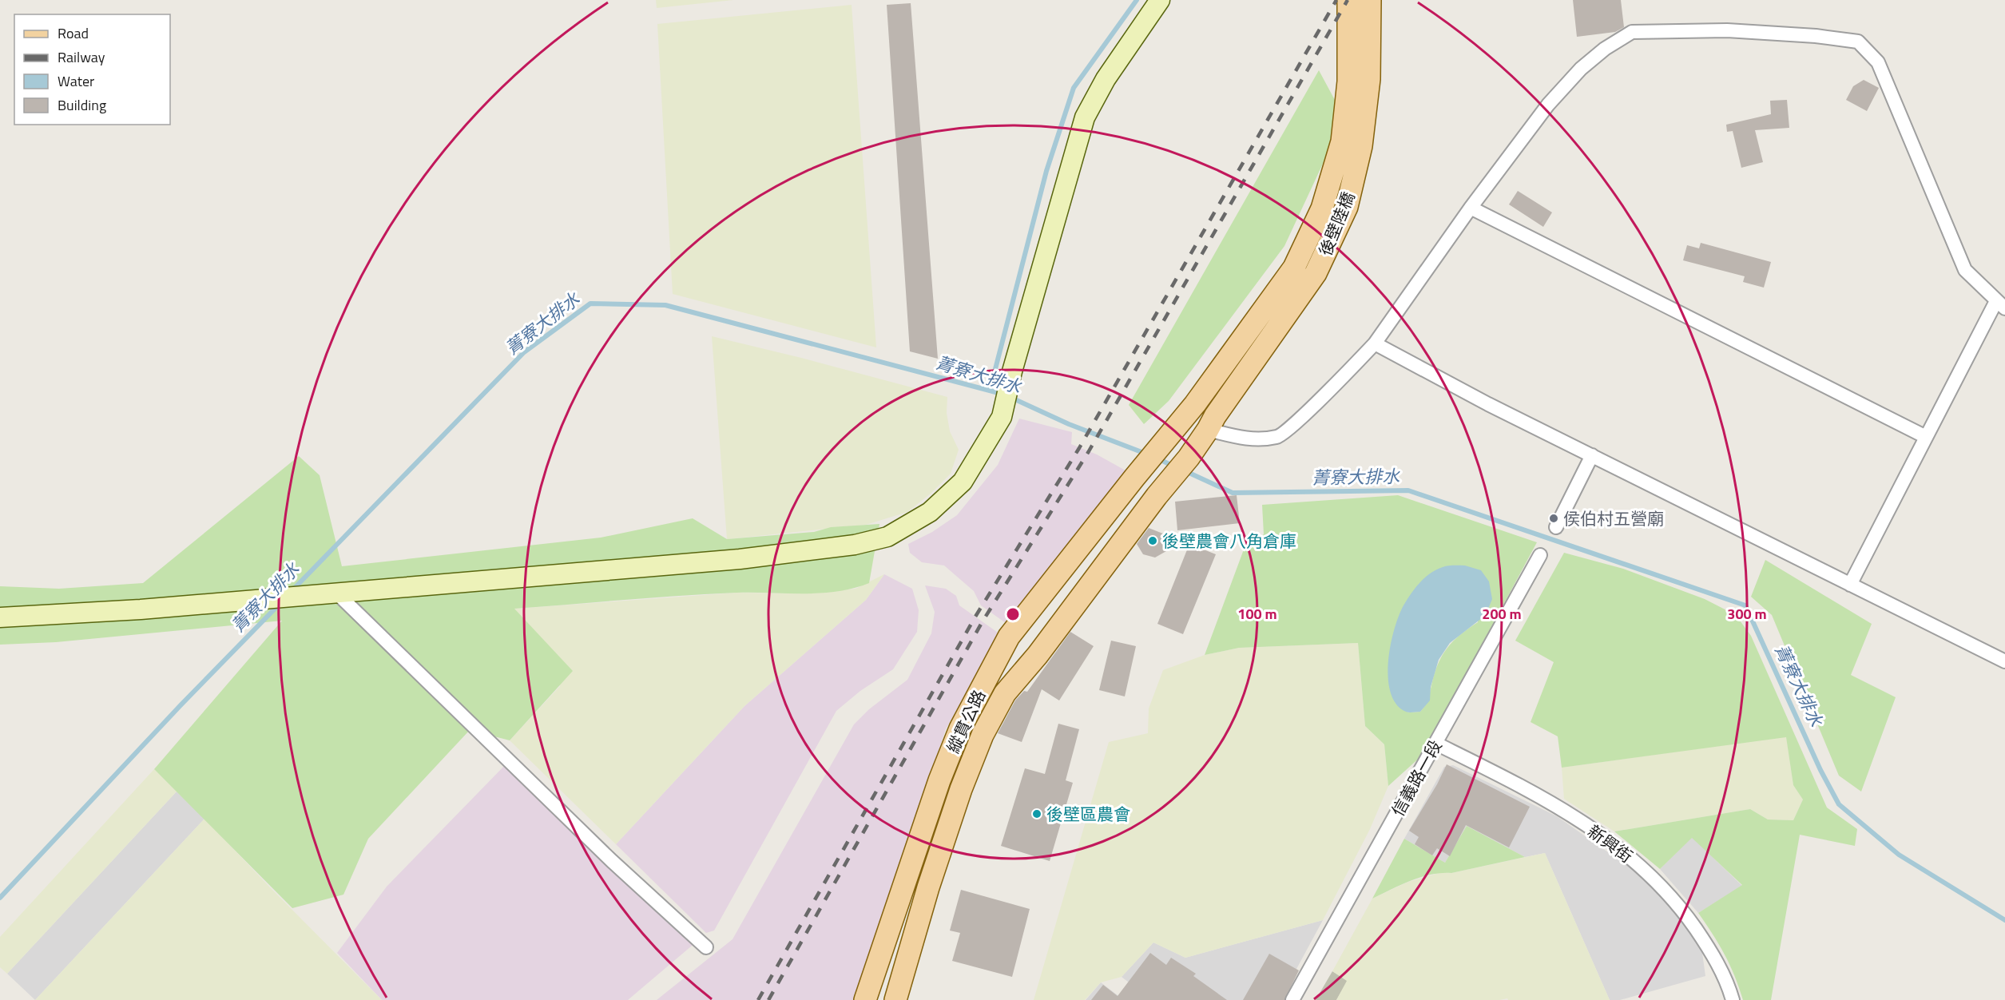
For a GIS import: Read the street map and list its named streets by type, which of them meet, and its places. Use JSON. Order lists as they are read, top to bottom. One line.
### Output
{"streets":{"main road":["後壁陸橋","縱貫公路"],"street":["信義路一段","新興街"]},"crossings":[["後壁陸橋","縱貫公路"],["信義路一段","新興街"]],"water":["菁寮大排水"],"places":["侯伯村五營廟","後壁農會八角倉庫","後壁區農會"],"legend":["Road","Railway","Water","Building"],"rings":["100 m","200 m","300 m"]}
